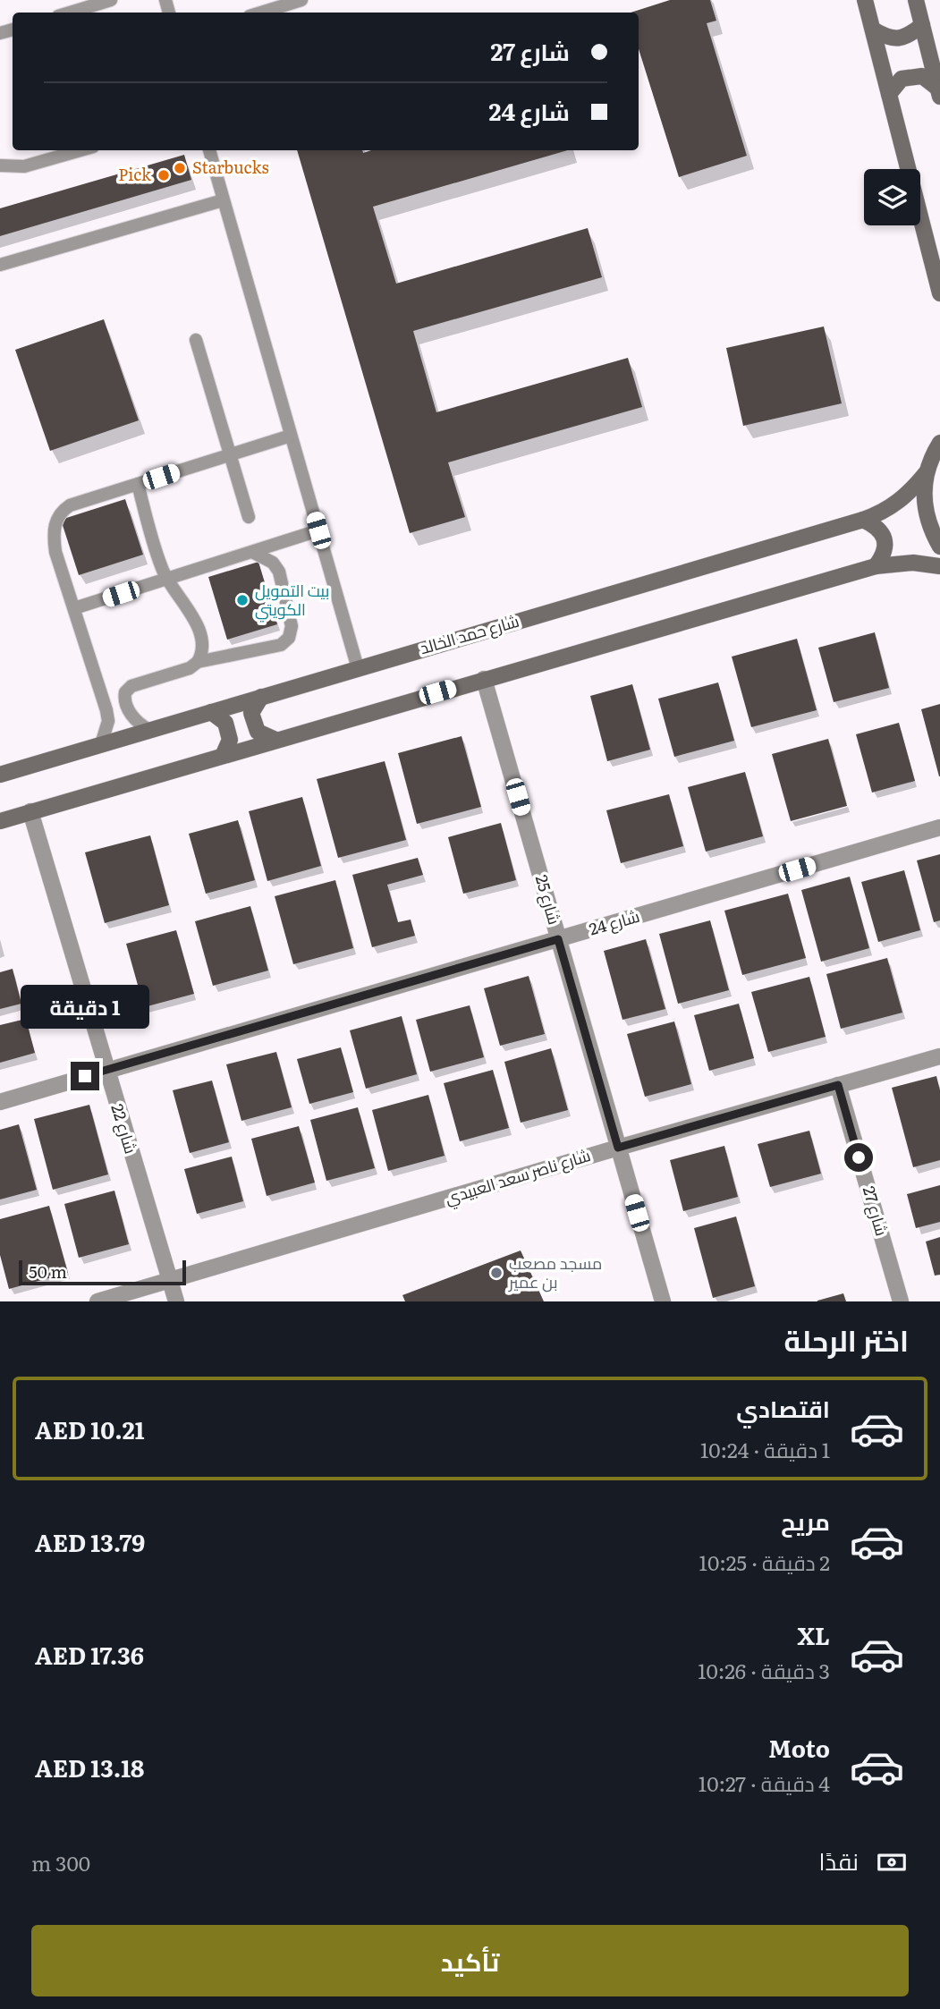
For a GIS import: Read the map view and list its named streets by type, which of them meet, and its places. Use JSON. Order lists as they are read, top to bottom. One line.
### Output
{"streets":{"street":["شارع حمد الخالد","شارع 25","شارع 24","شارع 22","شارع ناصر سعد العبيدي","شارع 27"]},"crossings":[["شارع 25","شارع 24"],["شارع 25","شارع ناصر سعد العبيدي"],["شارع 24","شارع 22"],["شارع 22","شارع ناصر سعد العبيدي"],["شارع ناصر سعد العبيدي","شارع 27"]],"places":["Starbucks","Pick","بيت التمويل الكويتي","مسجد مصعب بن عمير"],"scale_bar":"50 m","page":{"banner":["شارع 27","شارع 24"],"bubble":"1 دقيقة","scale":"50 m","heading":"اختر الرحلة","list":[{"name":"اقتصادي","note":"1 دقيقة · 10:24","value":"AED 10.21"},{"name":"مريح","note":"2 دقيقة · 10:25","value":"AED 13.79"},{"name":"XL","note":"3 دقيقة · 10:26","value":"AED 17.36"},{"name":"Moto","note":"4 دقيقة · 10:27","value":"AED 13.18"}],"pay":["نقدًا","300 m"],"buttons":"تأكيد"}}
